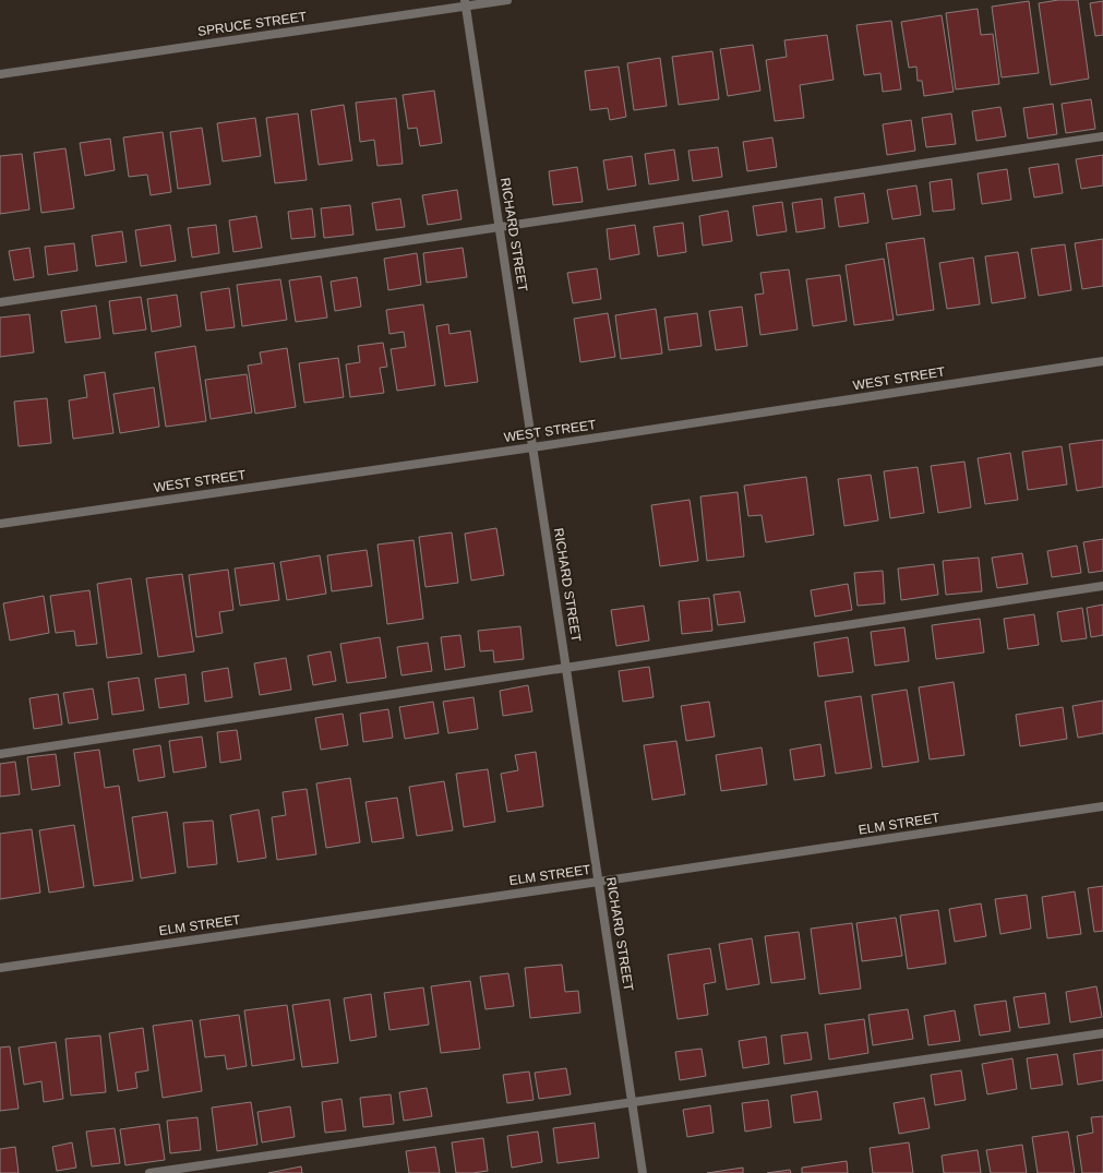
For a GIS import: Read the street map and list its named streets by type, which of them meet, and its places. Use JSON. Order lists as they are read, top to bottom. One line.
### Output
{"streets":{"street":["SPRUCE STREET","RICHARD STREET","WEST STREET","ELM STREET"]},"crossings":[["SPRUCE STREET","RICHARD STREET"],["RICHARD STREET","WEST STREET"],["RICHARD STREET","ELM STREET"]]}
